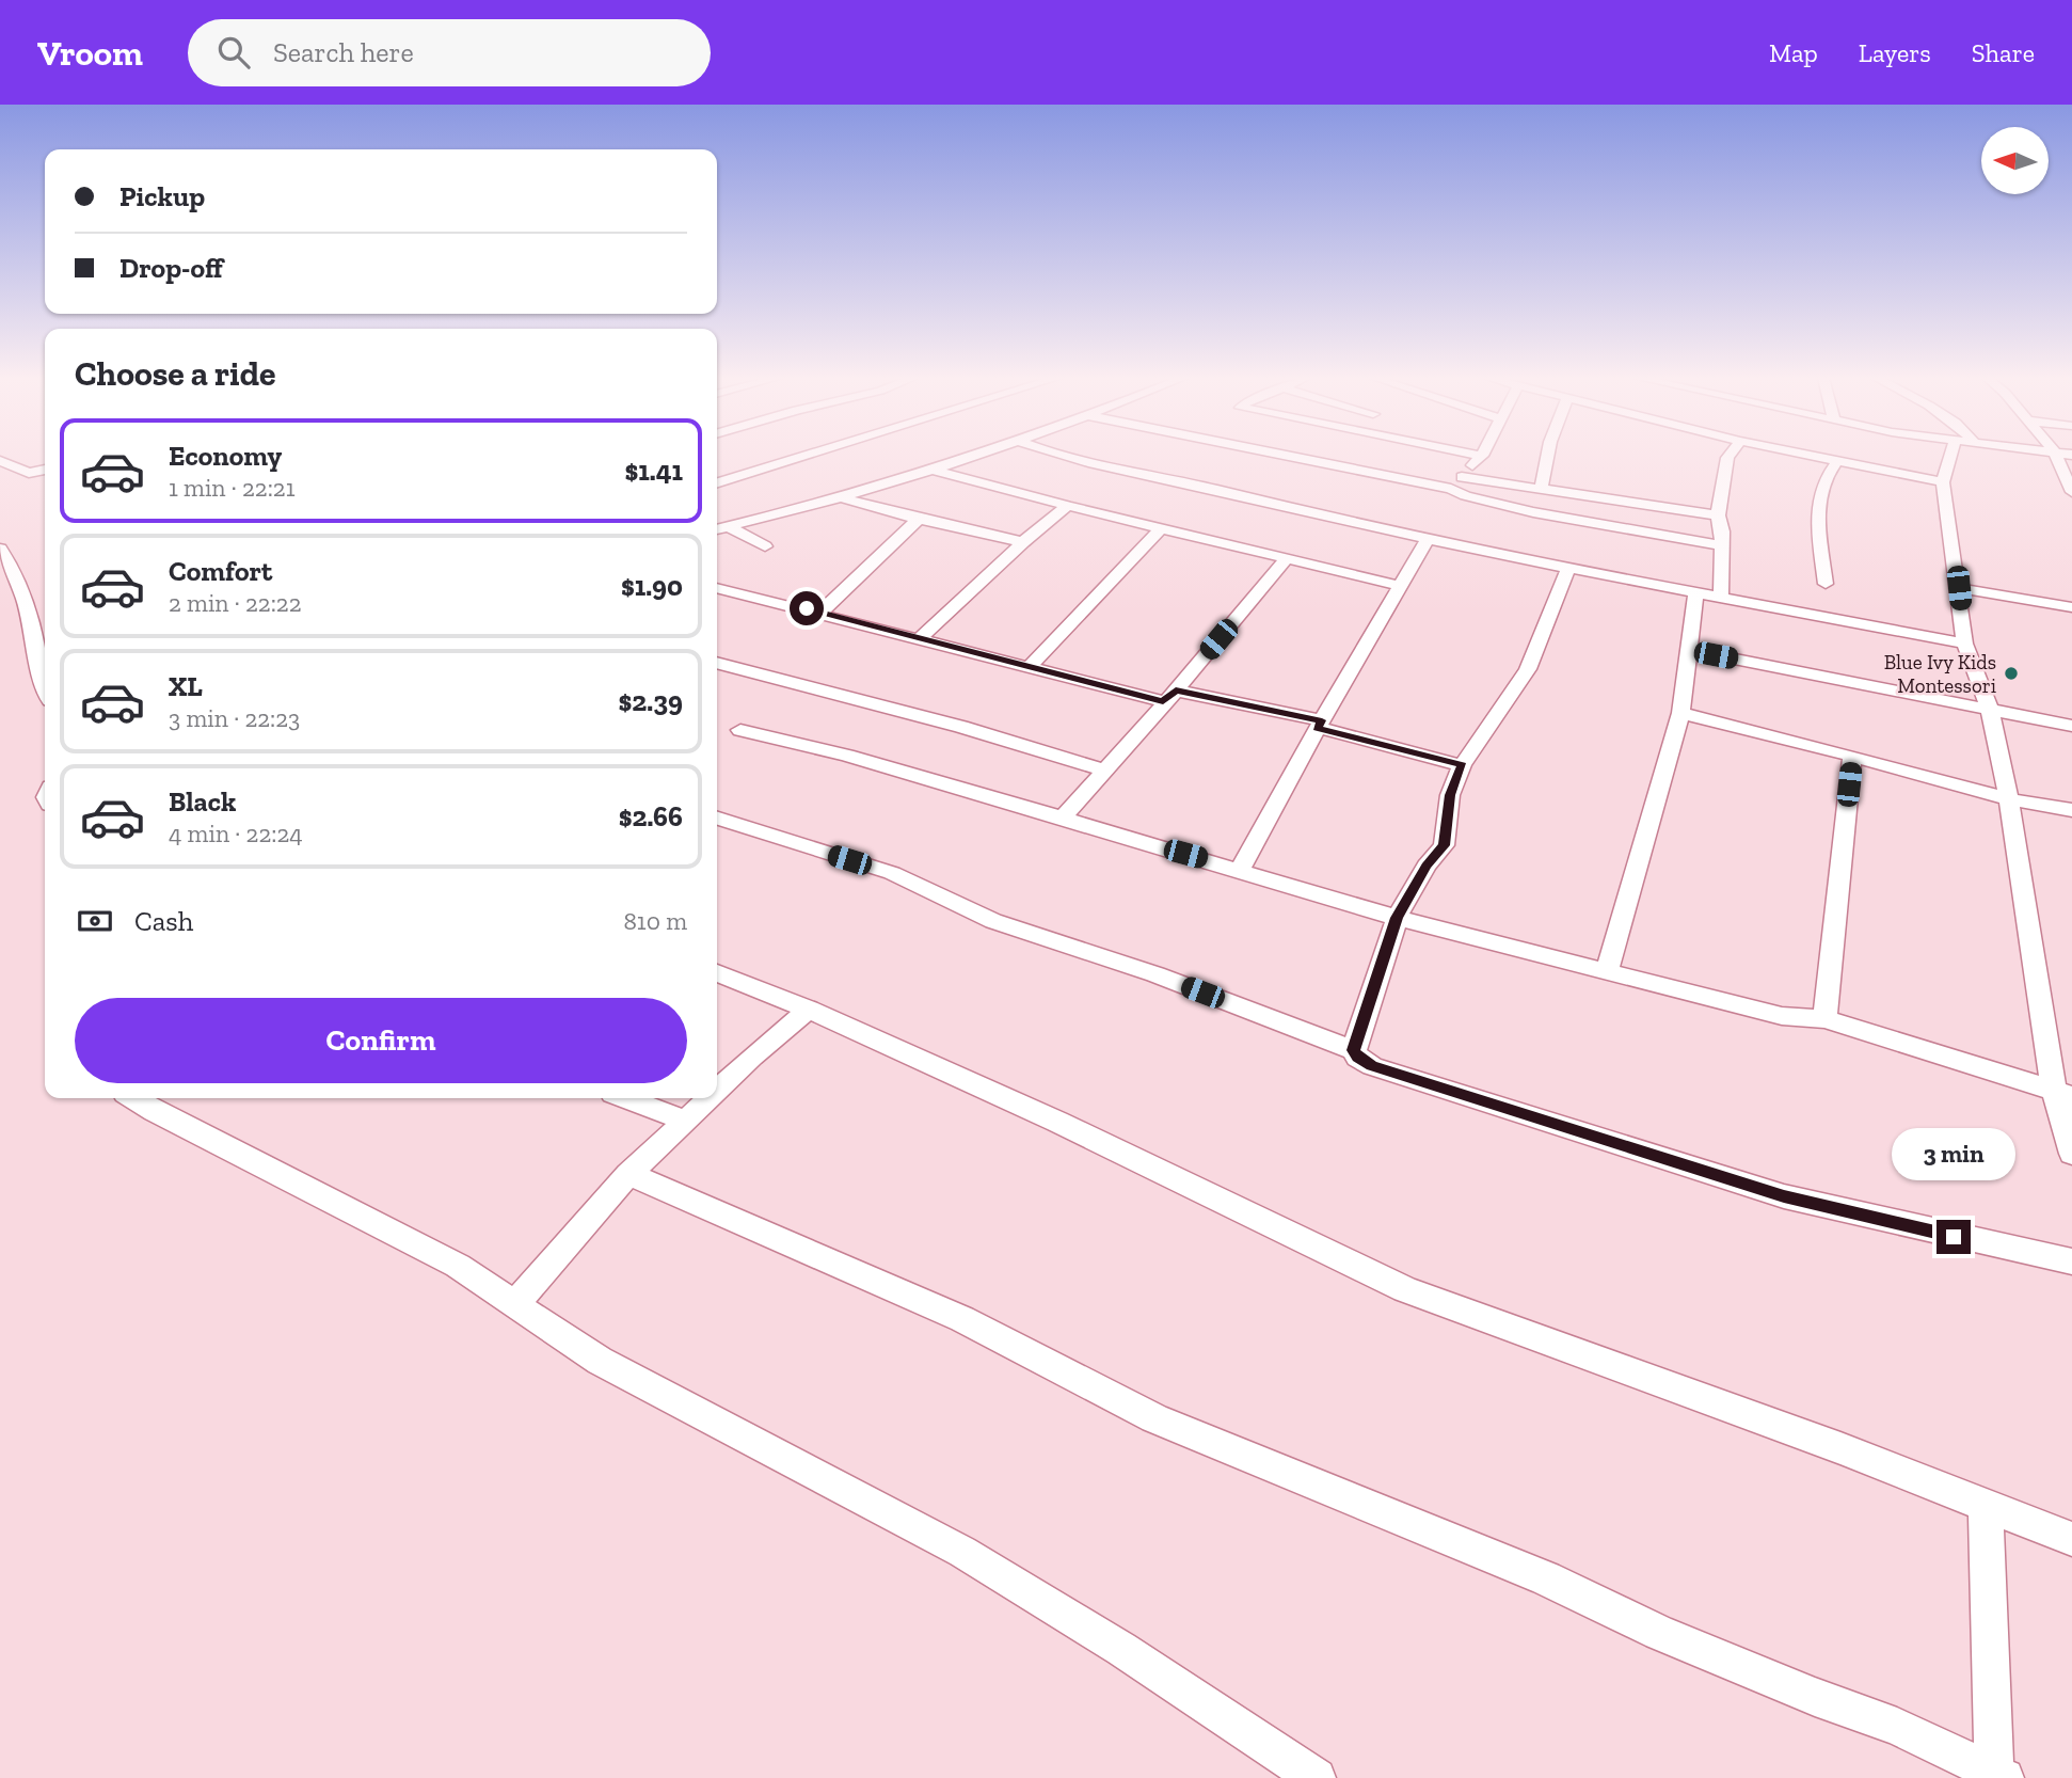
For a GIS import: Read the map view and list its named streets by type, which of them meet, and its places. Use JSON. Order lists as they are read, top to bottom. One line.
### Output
{"places":["Blue Ivy Kids Montessori"],"north":"left","page":{"header":"Vroom","search":"Search here","nav":["Map","Layers","Share"],"banner":["Pickup","Drop-off"],"heading":"Choose a ride","list":[{"name":"Economy","note":"1 min · 22:21","value":"$1.41"},{"name":"Comfort","note":"2 min · 22:22","value":"$1.90"},{"name":"XL","note":"3 min · 22:23","value":"$2.39"},{"name":"Black","note":"4 min · 22:24","value":"$2.66"}],"pay":["Cash","810 m"],"buttons":"Confirm","bubble":"3 min"}}
